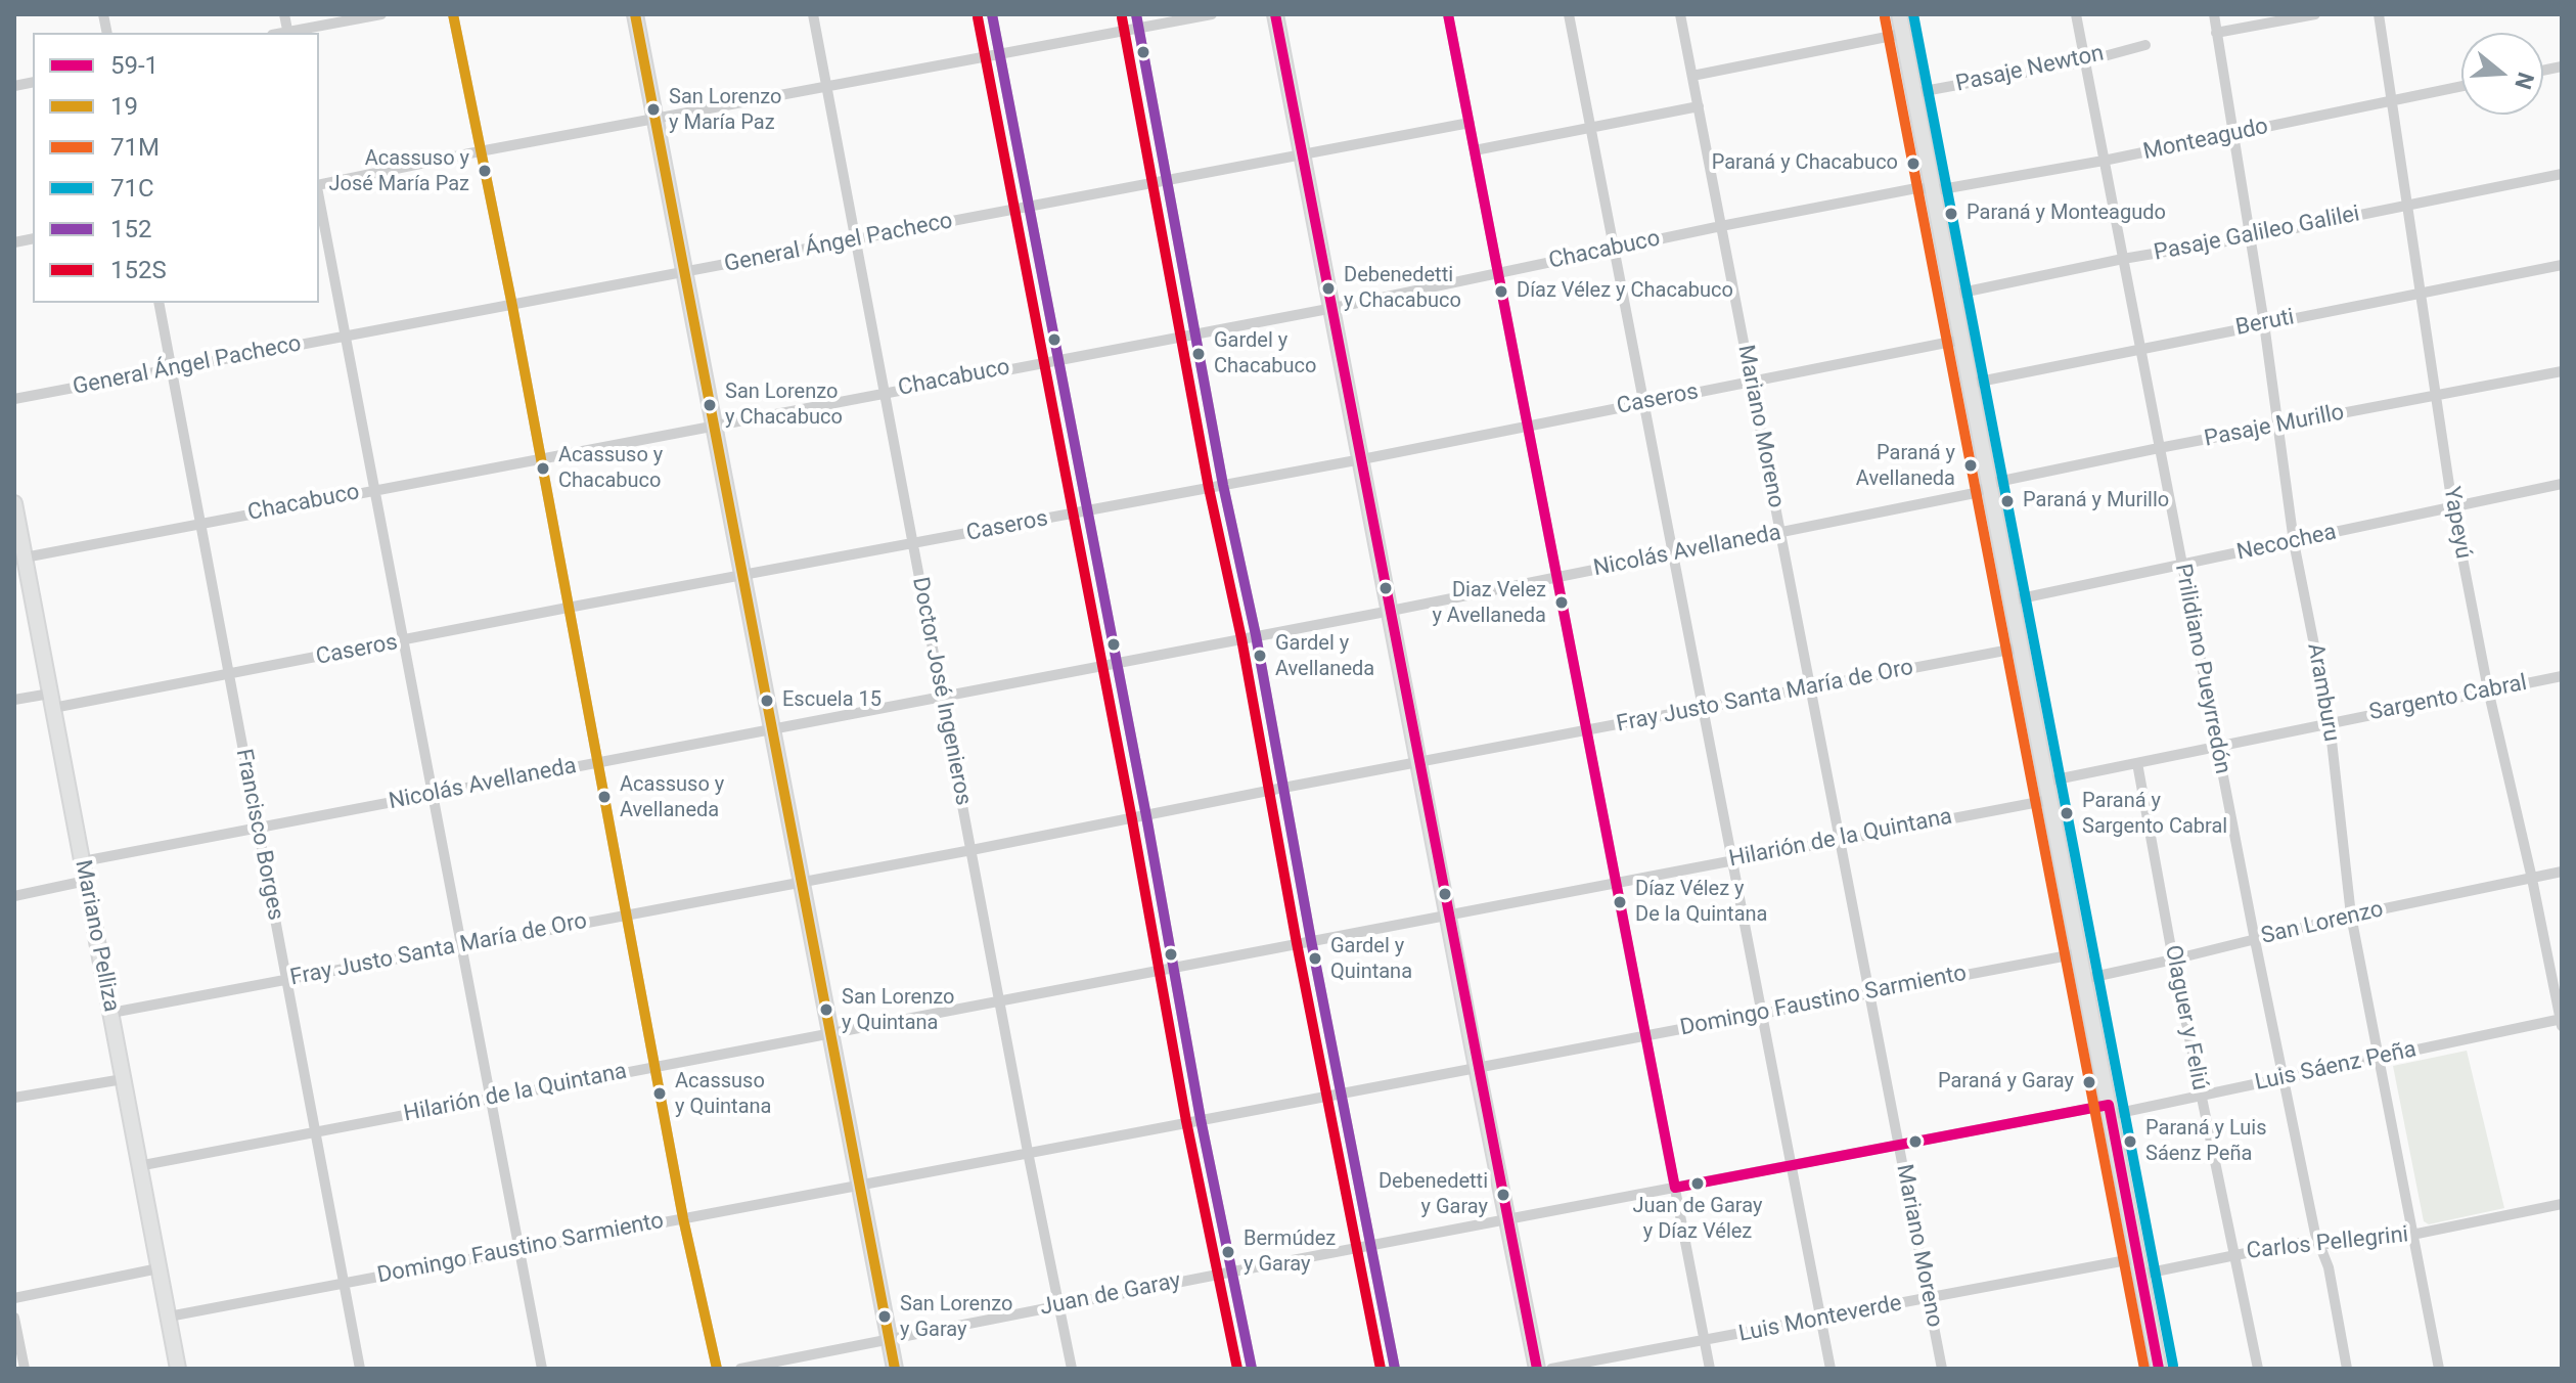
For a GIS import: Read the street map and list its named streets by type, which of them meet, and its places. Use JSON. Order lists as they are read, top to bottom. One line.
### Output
{"streets":{"street":["Pasaje Newton","Monteagudo","Pasaje Galileo Galilei","General Ángel Pacheco","Chacabuco","Beruti","Caseros","Mariano Moreno","Pasaje Murillo","Yapeyú","Necochea","Nicolás Avellaneda","Prilidiano Pueyrredón","Doctor José Ingenieros","Aramburu","Fray Justo Santa María de Oro","Sargento Cabral","Francisco Borges","Hilarión de la Quintana","San Lorenzo","Mariano Pelliza","Domingo Faustino Sarmiento","Olaguer y Feliú","Luis Sáenz Peña","Carlos Pellegrini","Juan de Garay","Luis Monteverde"]},"crossings":[["Pasaje Newton","Prilidiano Pueyrredón"],["Monteagudo","Chacabuco"],["Monteagudo","Yapeyú"],["Monteagudo","Prilidiano Pueyrredón"],["Monteagudo","Aramburu"],["Pasaje Galileo Galilei","Yapeyú"],["Pasaje Galileo Galilei","Prilidiano Pueyrredón"],["Pasaje Galileo Galilei","Aramburu"],["General Ángel Pacheco","Doctor José Ingenieros"],["General Ángel Pacheco","Francisco Borges"],["Chacabuco","Mariano Moreno"],["Chacabuco","Doctor José Ingenieros"],["Chacabuco","Francisco Borges"],["Chacabuco","Mariano Pelliza"],["Beruti","Yapeyú"],["Beruti","Prilidiano Pueyrredón"],["Beruti","Aramburu"],["Caseros","Mariano Moreno"],["Caseros","Doctor José Ingenieros"],["Caseros","Francisco Borges"],["Caseros","Mariano Pelliza"],["Mariano Moreno","Nicolás Avellaneda"],["Mariano Moreno","Fray Justo Santa María de Oro"],["Mariano Moreno","Hilarión de la Quintana"],["Mariano Moreno","Domingo Faustino Sarmiento"],["Mariano Moreno","Juan de Garay"],["Mariano Moreno","Luis Monteverde"],["Pasaje Murillo","Yapeyú"],["Pasaje Murillo","Nicolás Avellaneda"],["Pasaje Murillo","Prilidiano Pueyrredón"],["Pasaje Murillo","Aramburu"],["Yapeyú","Necochea"],["Yapeyú","Sargento Cabral"],["Yapeyú","San Lorenzo"],["Yapeyú","Luis Sáenz Peña"],["Necochea","Prilidiano Pueyrredón"],["Necochea","Aramburu"],["Nicolás Avellaneda","Doctor José Ingenieros"],["Nicolás Avellaneda","Francisco Borges"],["Nicolás Avellaneda","Mariano Pelliza"],["Prilidiano Pueyrredón","Sargento Cabral"],["Prilidiano Pueyrredón","San Lorenzo"],["Prilidiano Pueyrredón","Luis Sáenz Peña"],["Prilidiano Pueyrredón","Carlos Pellegrini"],["Doctor José Ingenieros","Fray Justo Santa María de Oro"],["Doctor José Ingenieros","Hilarión de la Quintana"],["Doctor José Ingenieros","Domingo Faustino Sarmiento"],["Doctor José Ingenieros","Juan de Garay"],["Aramburu","Sargento Cabral"],["Aramburu","San Lorenzo"],["Aramburu","Luis Sáenz Peña"],["Aramburu","Carlos Pellegrini"],["Fray Justo Santa María de Oro","Francisco Borges"],["Fray Justo Santa María de Oro","Mariano Pelliza"],["Sargento Cabral","Olaguer y Feliú"],["Francisco Borges","Hilarión de la Quintana"],["Francisco Borges","Domingo Faustino Sarmiento"],["Hilarión de la Quintana","Mariano Pelliza"],["San Lorenzo","Olaguer y Feliú"],["Mariano Pelliza","Domingo Faustino Sarmiento"],["Olaguer y Feliú","Luis Sáenz Peña"],["Olaguer y Feliú","Carlos Pellegrini"],["Luis Sáenz Peña","Juan de Garay"]],"places":["San Lorenzo y María Paz","Paraná y Chacabuco","Acassuso y José María Paz","Paraná y Monteagudo","Debenedetti y Chacabuco","Díaz Vélez y Chacabuco","Gardel y Chacabuco","San Lorenzo y Chacabuco","Paraná y Avellaneda","Acassuso y Chacabuco","Paraná y Murillo","Diaz Velez y Avellaneda","Gardel y Avellaneda","Escuela 15","Acassuso y Avellaneda","Paraná y Sargento Cabral","Díaz Vélez y De la Quintana","Gardel y Quintana","San Lorenzo y Quintana","Paraná y Garay","Acassuso y Quintana","Paraná y Luis Sáenz Peña","Juan de Garay y Díaz Vélez","Debenedetti y Garay","Bermúdez y Garay","San Lorenzo y Garay"],"lines":["transit line 59-1","transit line 19","transit line 71C","transit line 152","transit line 71M","transit line 152S"],"legend":["59-1","19","71M","71C","152","152S"],"north":"right"}
